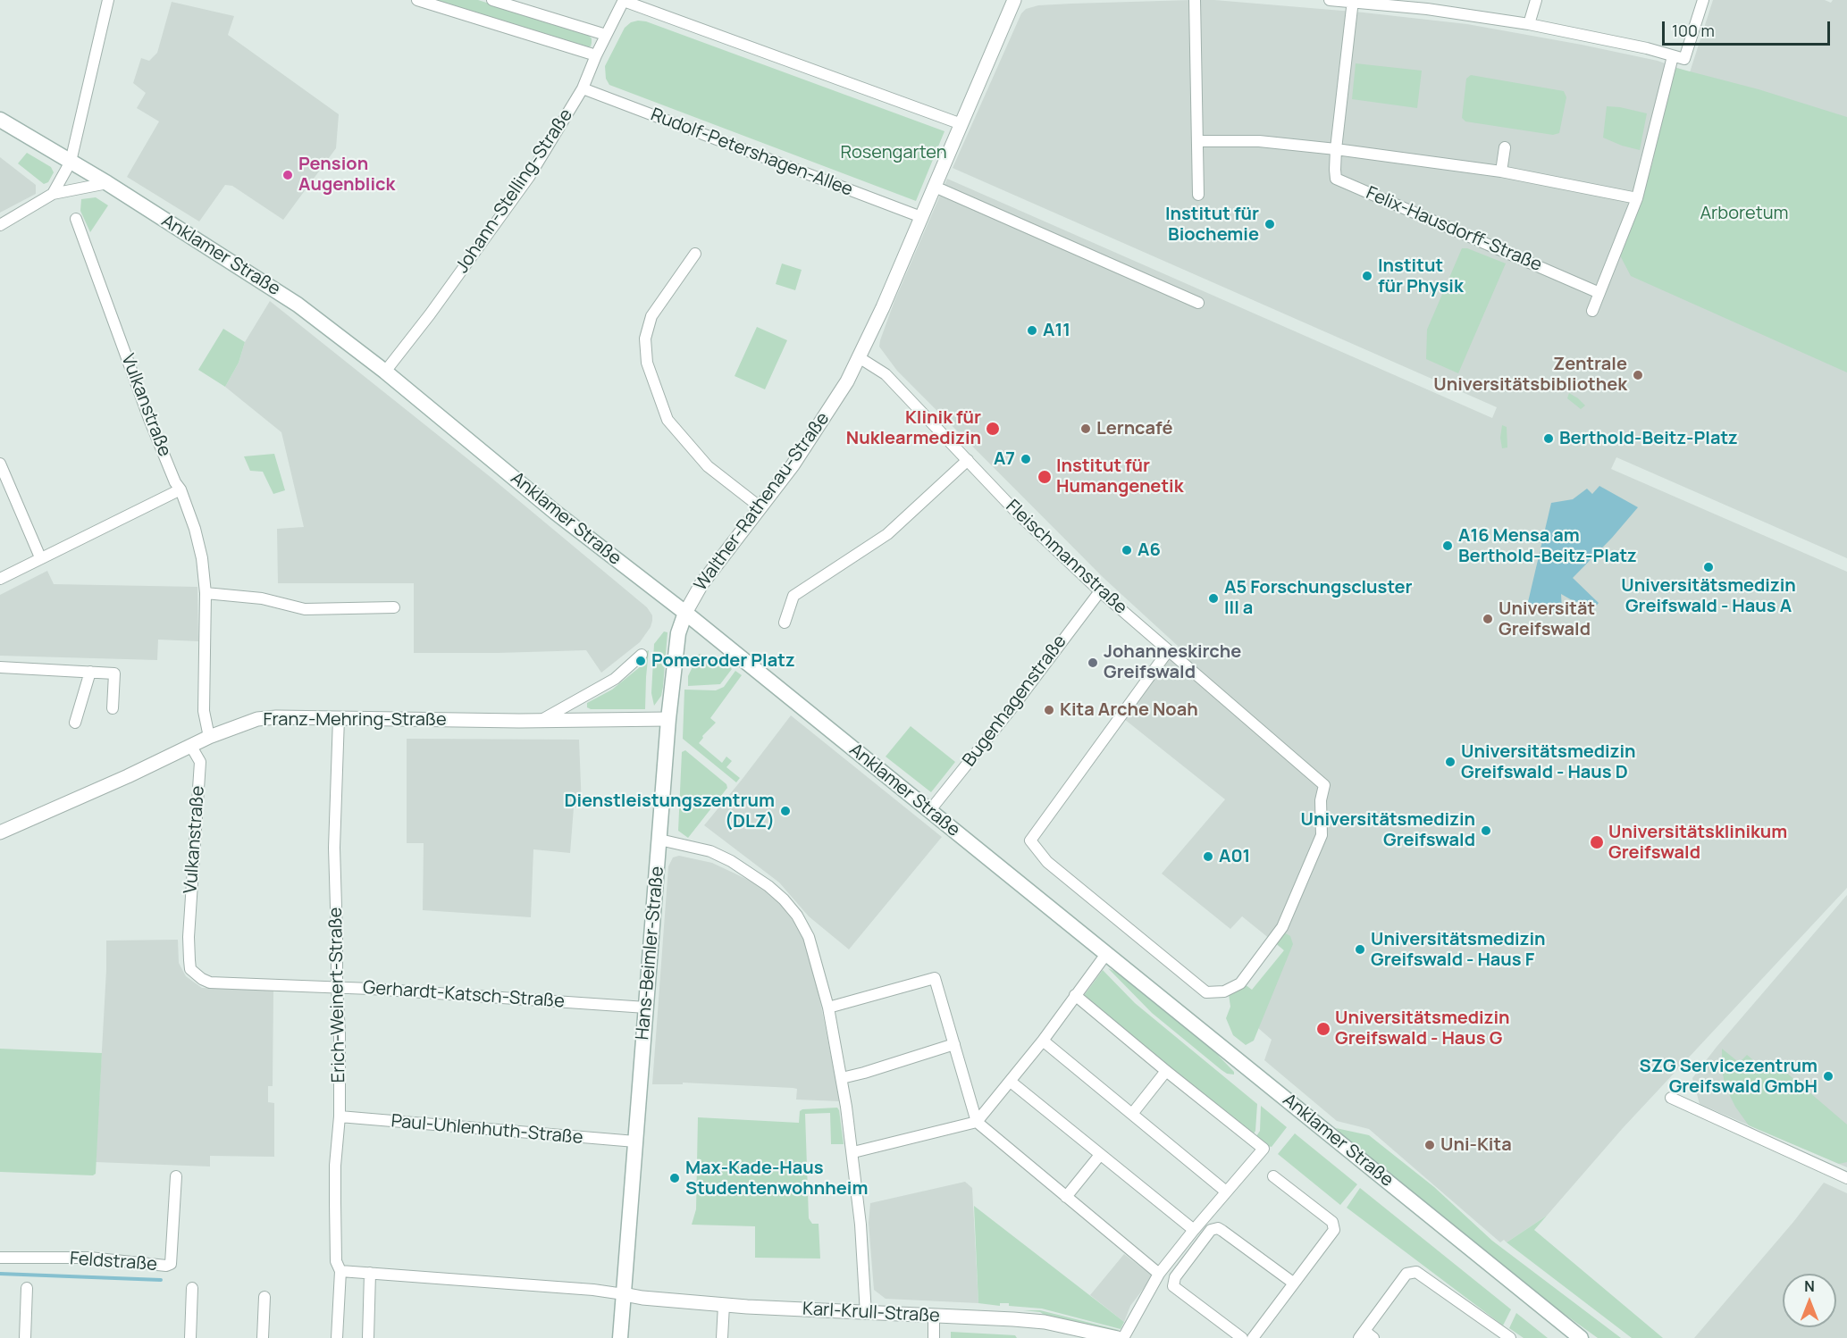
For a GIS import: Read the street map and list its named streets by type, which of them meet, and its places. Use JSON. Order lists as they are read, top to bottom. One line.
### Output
{"streets":{"main road":["Anklamer Straße","Hans-Beimler-Straße"],"street":["Rudolf-Petershagen-Allee","Johann-Stelling-Straße","Felix-Hausdorff-Straße","Vulkanstraße","Walther-Rathenau-Straße","Fleischmannstraße","Bugenhagenstraße","Franz-Mehring-Straße","Erich-Weinert-Straße","Gerhardt-Katsch-Straße","Paul-Uhlenhuth-Straße","Feldstraße","Karl-Krull-Straße"]},"crossings":[["Rudolf-Petershagen-Allee","Johann-Stelling-Straße"],["Rudolf-Petershagen-Allee","Walther-Rathenau-Straße"],["Johann-Stelling-Straße","Anklamer Straße"],["Anklamer Straße","Walther-Rathenau-Straße"],["Anklamer Straße","Bugenhagenstraße"],["Anklamer Straße","Hans-Beimler-Straße"],["Vulkanstraße","Franz-Mehring-Straße"],["Vulkanstraße","Gerhardt-Katsch-Straße"],["Walther-Rathenau-Straße","Fleischmannstraße"],["Walther-Rathenau-Straße","Hans-Beimler-Straße"],["Fleischmannstraße","Bugenhagenstraße"],["Franz-Mehring-Straße","Hans-Beimler-Straße"],["Franz-Mehring-Straße","Erich-Weinert-Straße"],["Hans-Beimler-Straße","Gerhardt-Katsch-Straße"],["Hans-Beimler-Straße","Paul-Uhlenhuth-Straße"],["Hans-Beimler-Straße","Karl-Krull-Straße"],["Erich-Weinert-Straße","Gerhardt-Katsch-Straße"],["Erich-Weinert-Straße","Paul-Uhlenhuth-Straße"]],"parks":["Rosengarten","Arboretum"],"places":["Pension Augenblick","Institut für Biochemie","Institut für Physik","A11","Zentrale Universitätsbibliothek","Klinik für Nuklearmedizin","Lerncafé","Berthold-Beitz-Platz","A7","Institut für Humangenetik","A16 Mensa am Berthold-Beitz-Platz","A6","Universitätsmedizin Greifswald - Haus A","A5 Forschungscluster III a","Universität Greifswald","Pomeroder Platz","Johanneskirche Greifswald","Kita Arche Noah","Universitätsmedizin Greifswald - Haus D","Dienstleistungszentrum (DLZ)","Universitätsmedizin Greifswald","Universitätsklinikum Greifswald","A01","Universitätsmedizin Greifswald - Haus F","Universitätsmedizin Greifswald - Haus G","SZG Servicezentrum Greifswald GmbH","Uni-Kita","Max-Kade-Haus Studentenwohnheim"],"scale_bar":"100 m","north":"top"}
